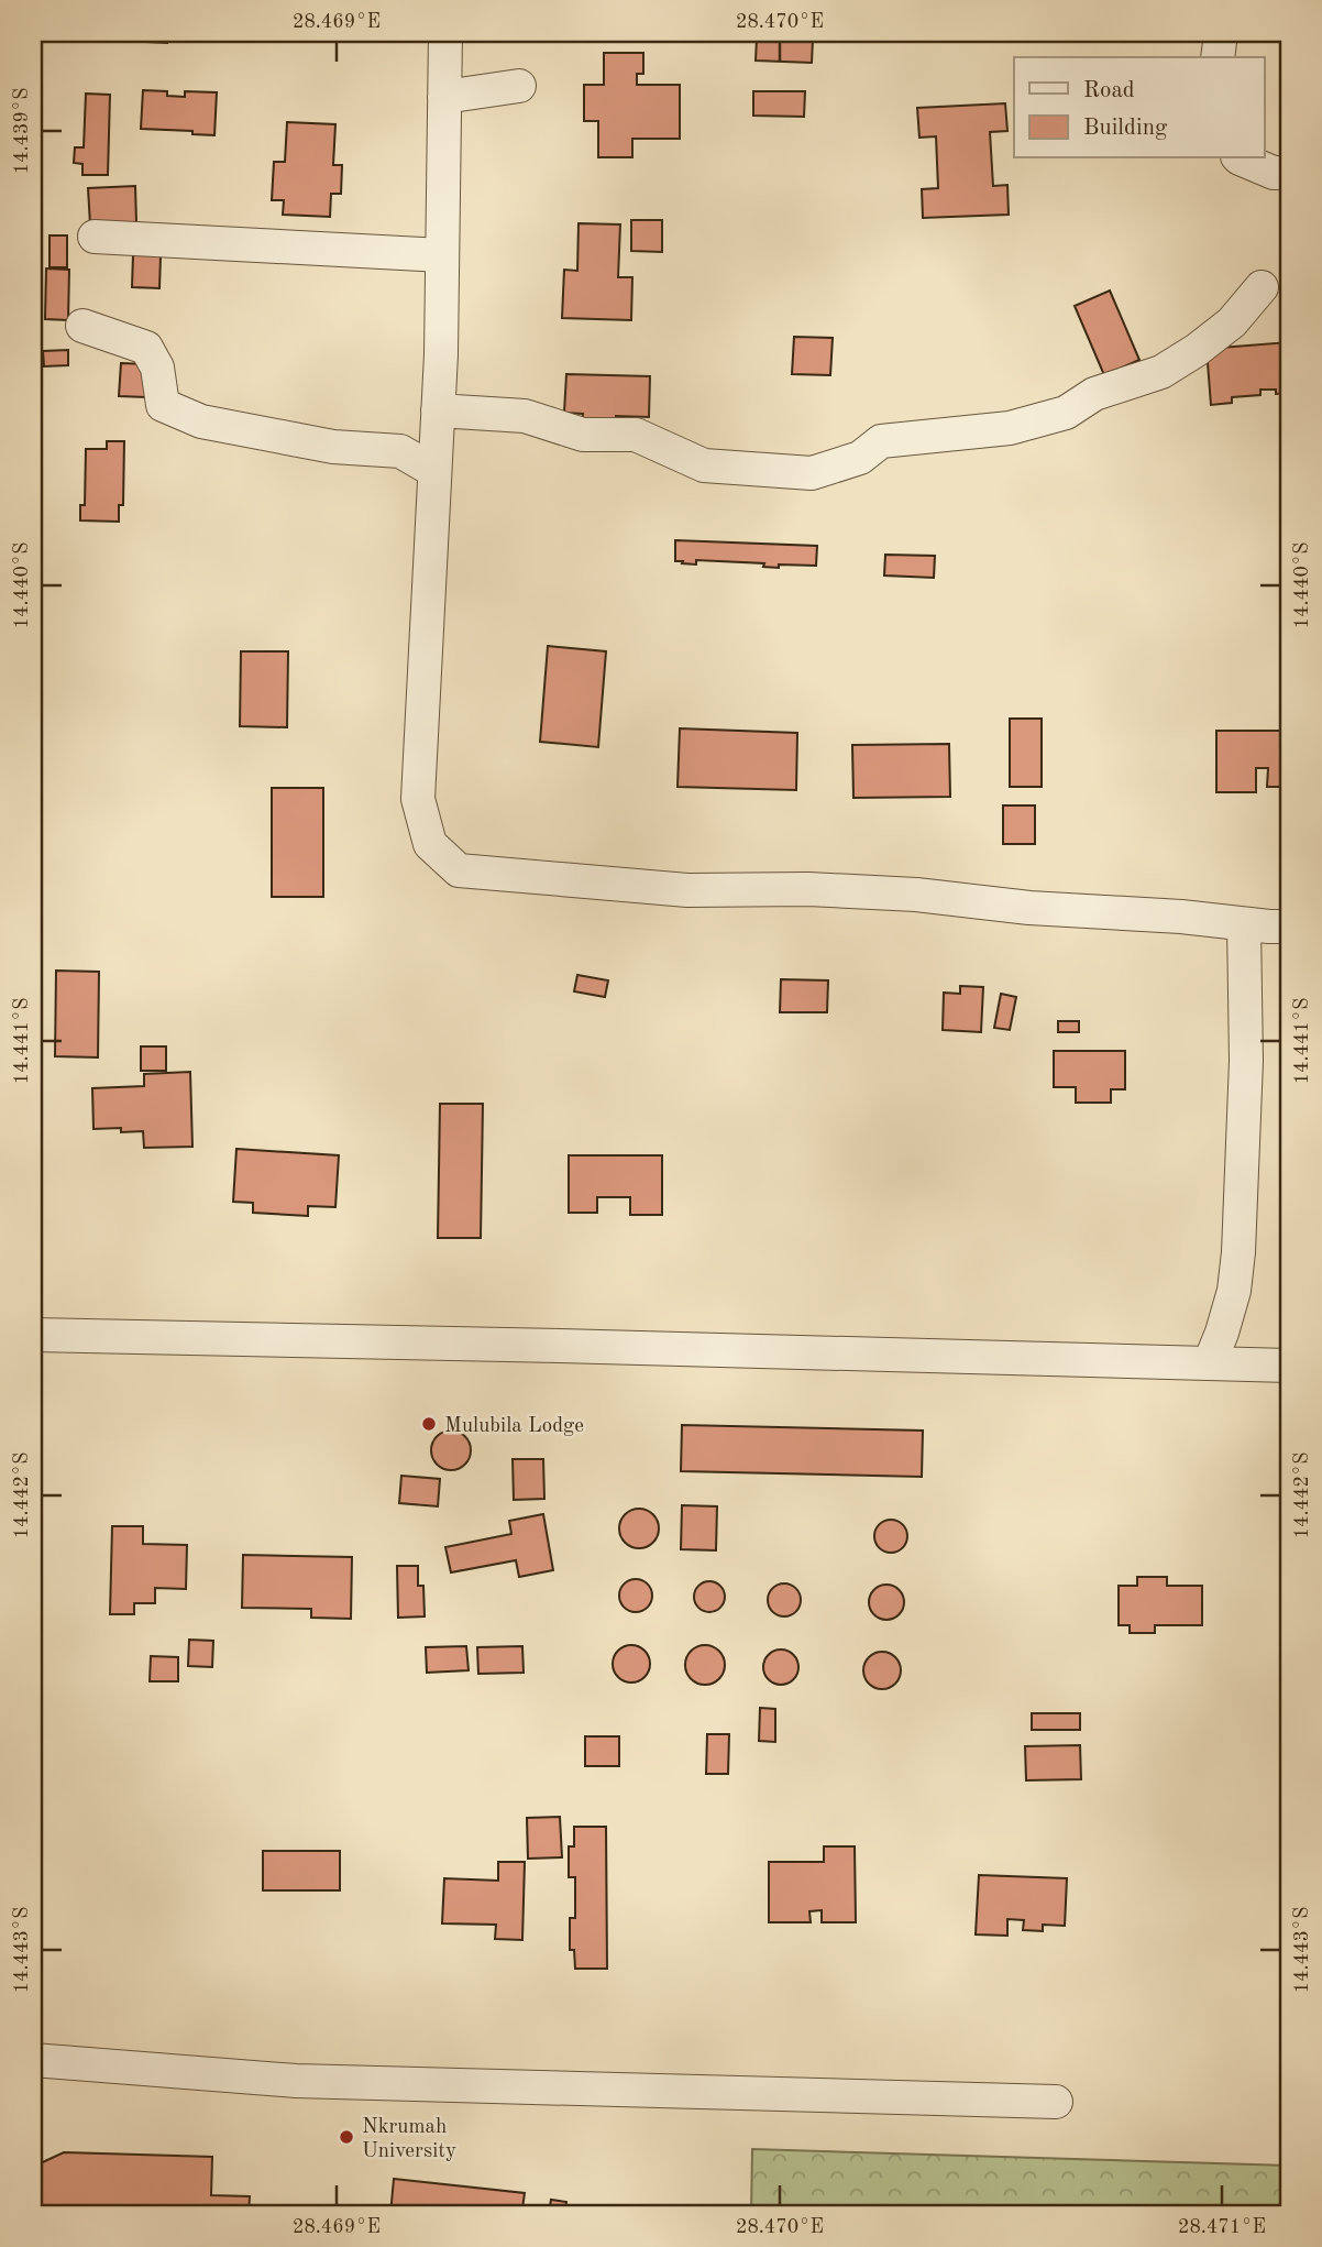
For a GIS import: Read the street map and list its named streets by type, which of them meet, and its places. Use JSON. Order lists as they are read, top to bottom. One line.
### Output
{"places":["Mulubila Lodge","Nkrumah University"],"legend":["Road","Building"],"coordinates":["28.469°E","28.470°E","14.439°S","14.440°S","14.441°S","14.442°S","14.443°S","28.471°E"]}
